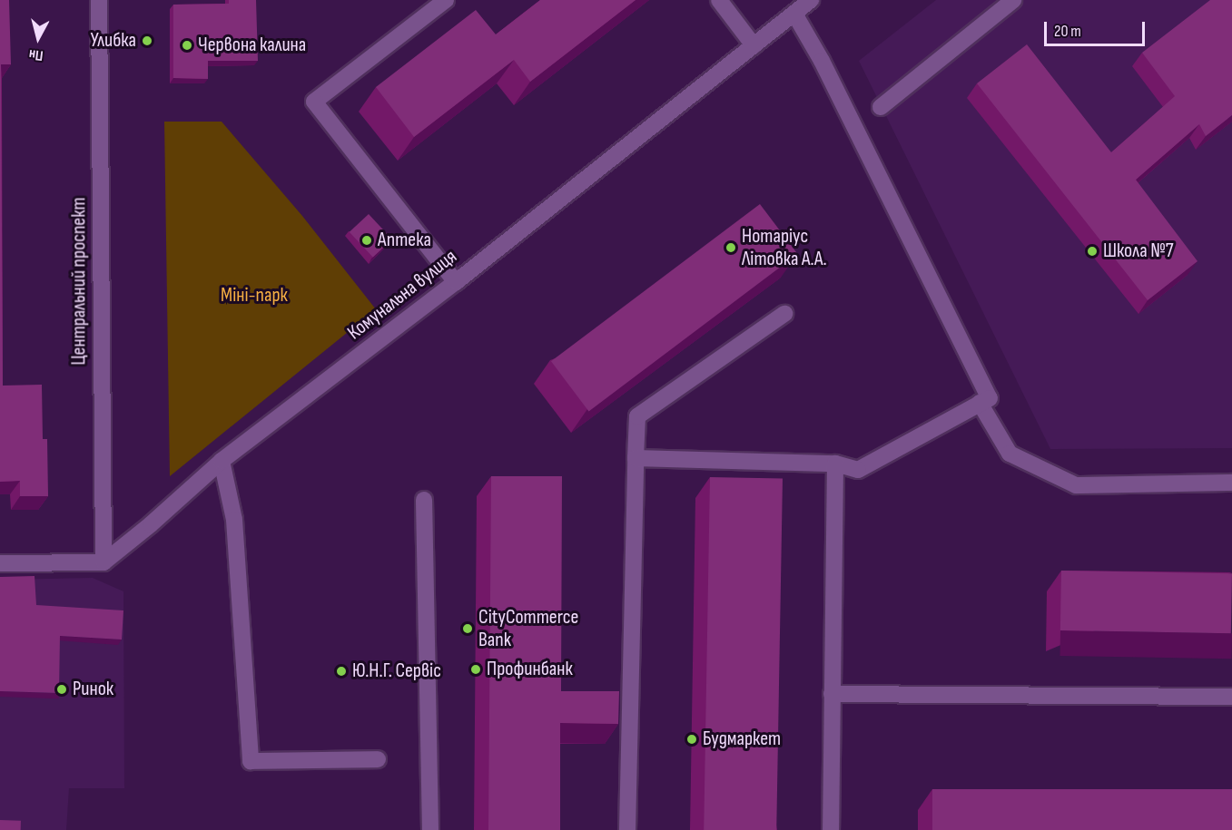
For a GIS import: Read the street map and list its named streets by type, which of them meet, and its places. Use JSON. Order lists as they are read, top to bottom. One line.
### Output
{"streets":{"street":["Центральний проспект","Комунальна вулиця"]},"crossings":[["Центральний проспект","Комунальна вулиця"]],"parks":["Міні-парк"],"places":["Улибка","Червона калина","Аптека","Нотаріус Літовка А.А.","Школа №7","CityCommerce Bank","Профинбанк","Ю.Н.Г. Сервіс","Ринок","Будмаркет"],"scale_bar":"20 m","north":"bottom"}
